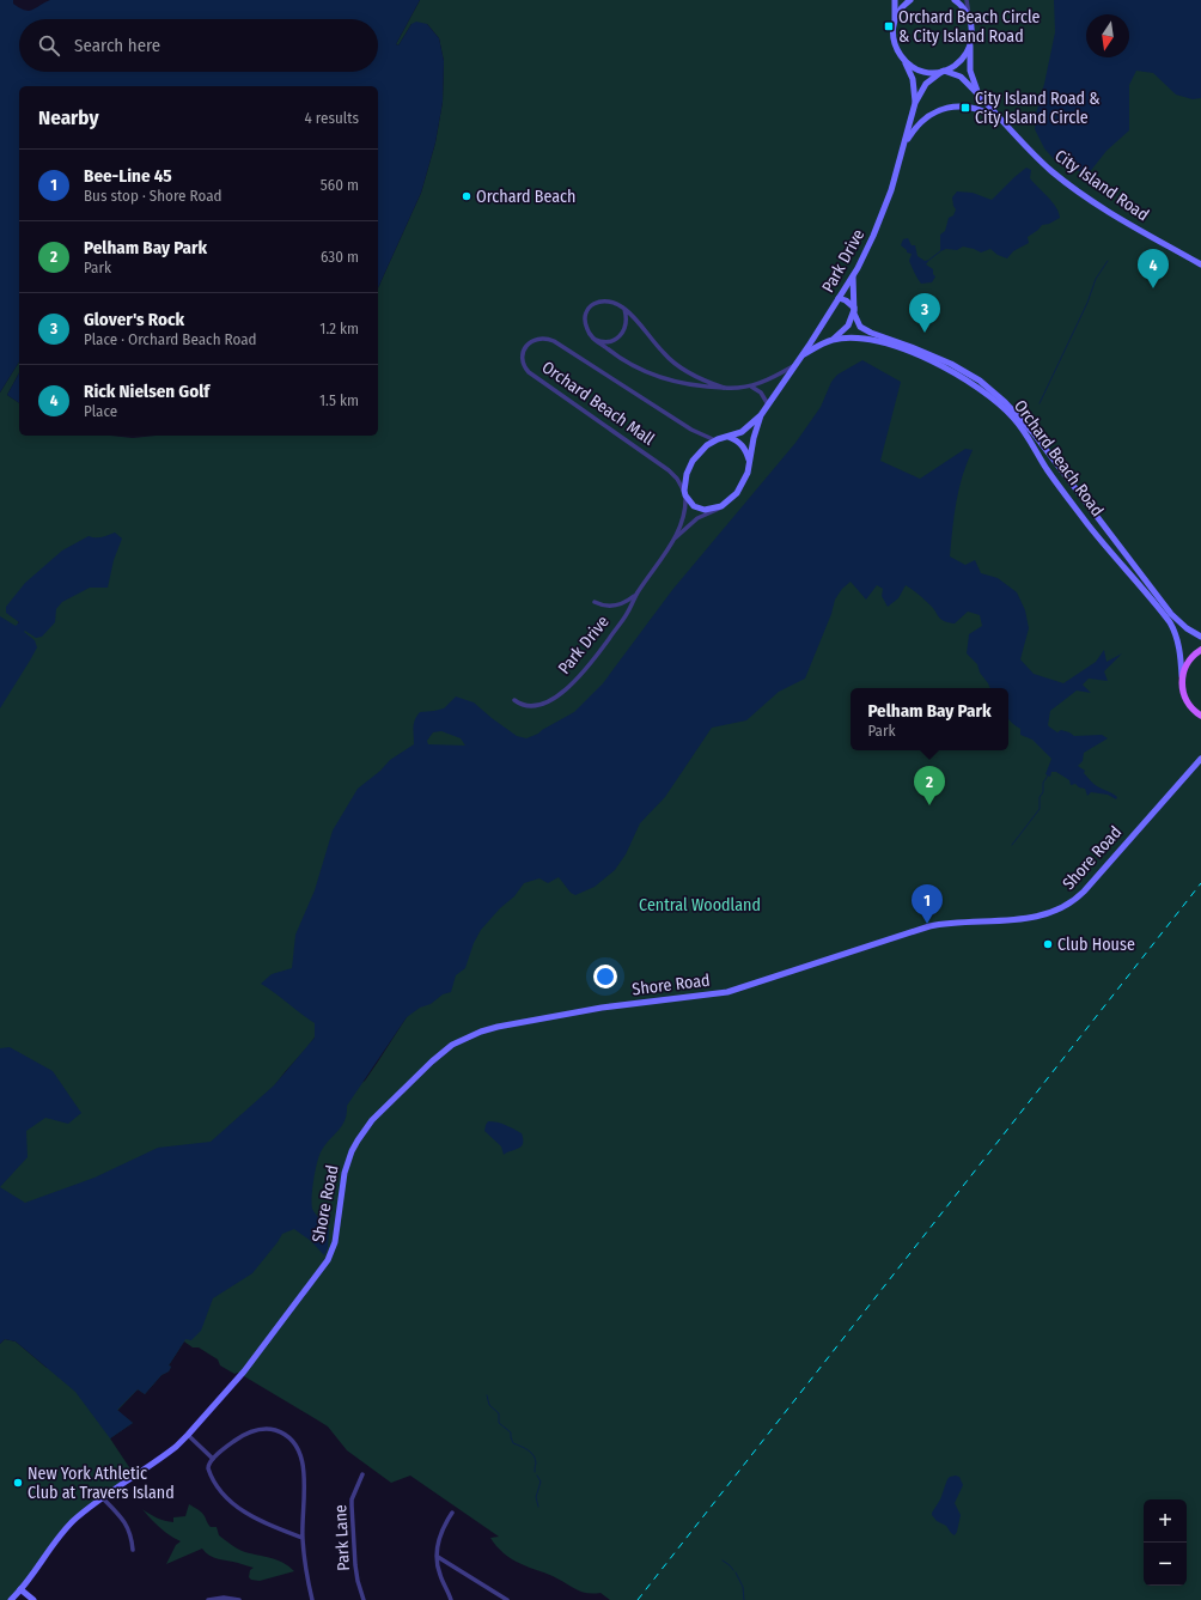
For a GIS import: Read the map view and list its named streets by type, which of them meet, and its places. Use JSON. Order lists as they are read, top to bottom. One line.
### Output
{"streets":{"main road":["City Island Road","Park Drive","Orchard Beach Road","Shore Road"],"street":["Orchard Beach Mall","Park Lane"]},"crossings":[["City Island Road","Park Drive"],["Park Drive","Orchard Beach Mall"],["Park Drive","Orchard Beach Road"]],"parks":["Central Woodland"],"places":{"transit":["Orchard Beach Circle & City Island Road","City Island Road & City Island Circle"],"other":["Orchard Beach","Club House","New York Athletic Club at Travers Island"]},"north":"bottom","page":{"search":"Search here","heading":["Nearby","4 results"],"list":[{"mark":"1","name":"Bee-Line 45","note":"Bus stop · Shore Road","value":"560 m"},{"mark":"2","name":"Pelham Bay Park","note":"Park","value":"630 m"},{"mark":"3","name":"Glover's Rock","note":"Place · Orchard Beach Road","value":"1.2 km"},{"mark":"4","name":"Rick Nielsen Golf","note":"Place","value":"1.5 km"}],"pins":["4","3","2","1"],"popup":["Pelham Bay Park","Park"],"map_buttons":["+","−"]}}
